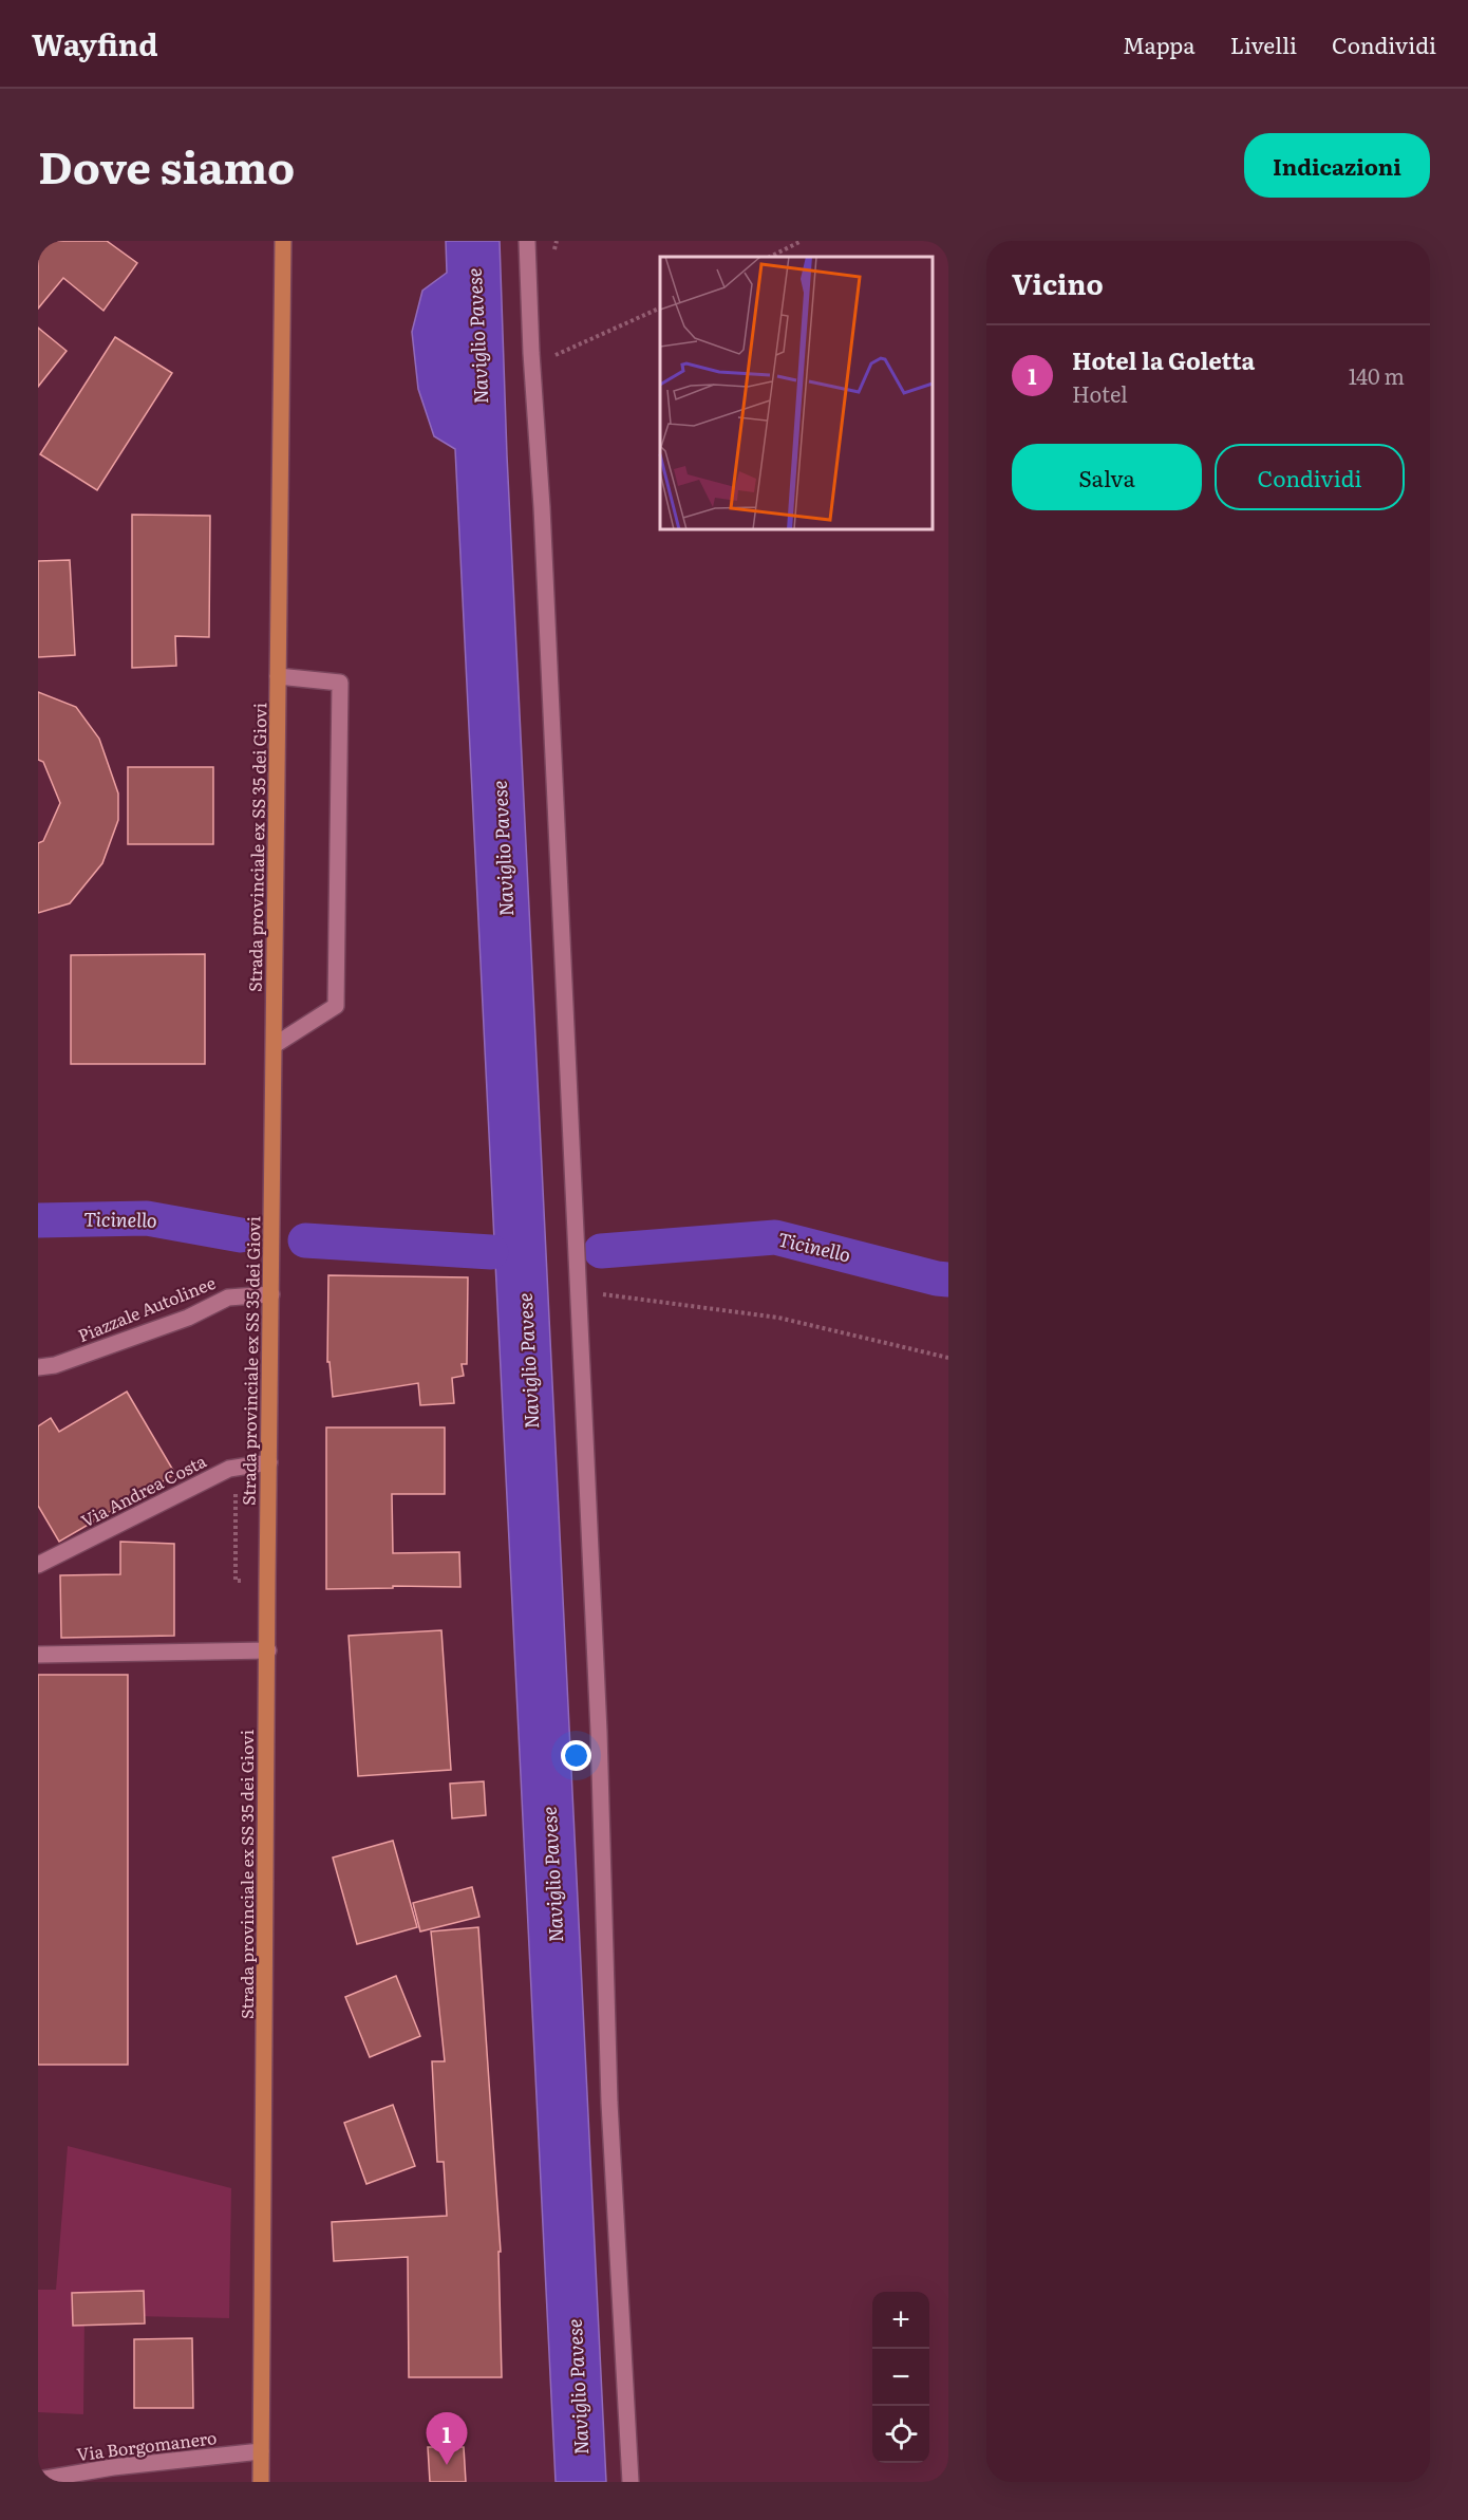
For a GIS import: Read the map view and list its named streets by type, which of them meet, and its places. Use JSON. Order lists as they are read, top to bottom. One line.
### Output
{"streets":{"main road":["Strada provinciale ex SS 35 dei Giovi"],"street":["Piazzale Autolinee","Via Andrea Costa","Via Borgomanero"]},"crossings":[["Strada provinciale ex SS 35 dei Giovi","Piazzale Autolinee"],["Strada provinciale ex SS 35 dei Giovi","Via Andrea Costa"],["Strada provinciale ex SS 35 dei Giovi","Via Borgomanero"]],"water":["Naviglio Pavese","Ticinello"],"page":{"header":"Wayfind","nav":["Mappa","Livelli","Condividi"],"title":"Dove siamo","buttons":["Indicazioni",["Salva","Condividi"]],"heading":"Vicino","list":[{"mark":"1","name":"Hotel la Goletta","note":"Hotel","value":"140 m"}],"map_buttons":["+","−"],"pins":"1"}}
